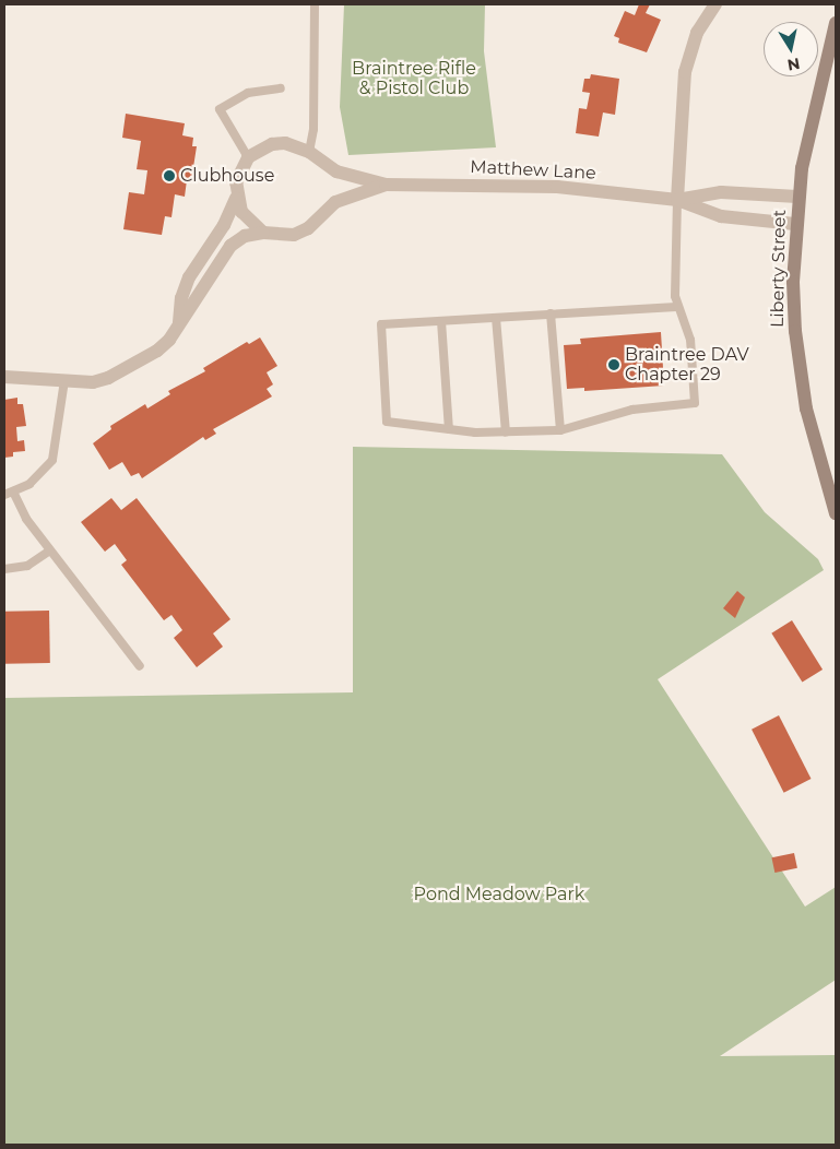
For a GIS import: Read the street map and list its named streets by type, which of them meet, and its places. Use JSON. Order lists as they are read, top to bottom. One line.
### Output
{"streets":{"main road":["Liberty Street"],"street":["Matthew Lane"]},"crossings":[["Matthew Lane","Liberty Street"]],"parks":["Braintree Rifle & Pistol Club","Pond Meadow Park"],"places":["Clubhouse","Braintree DAV Chapter 29"],"north":"bottom"}
